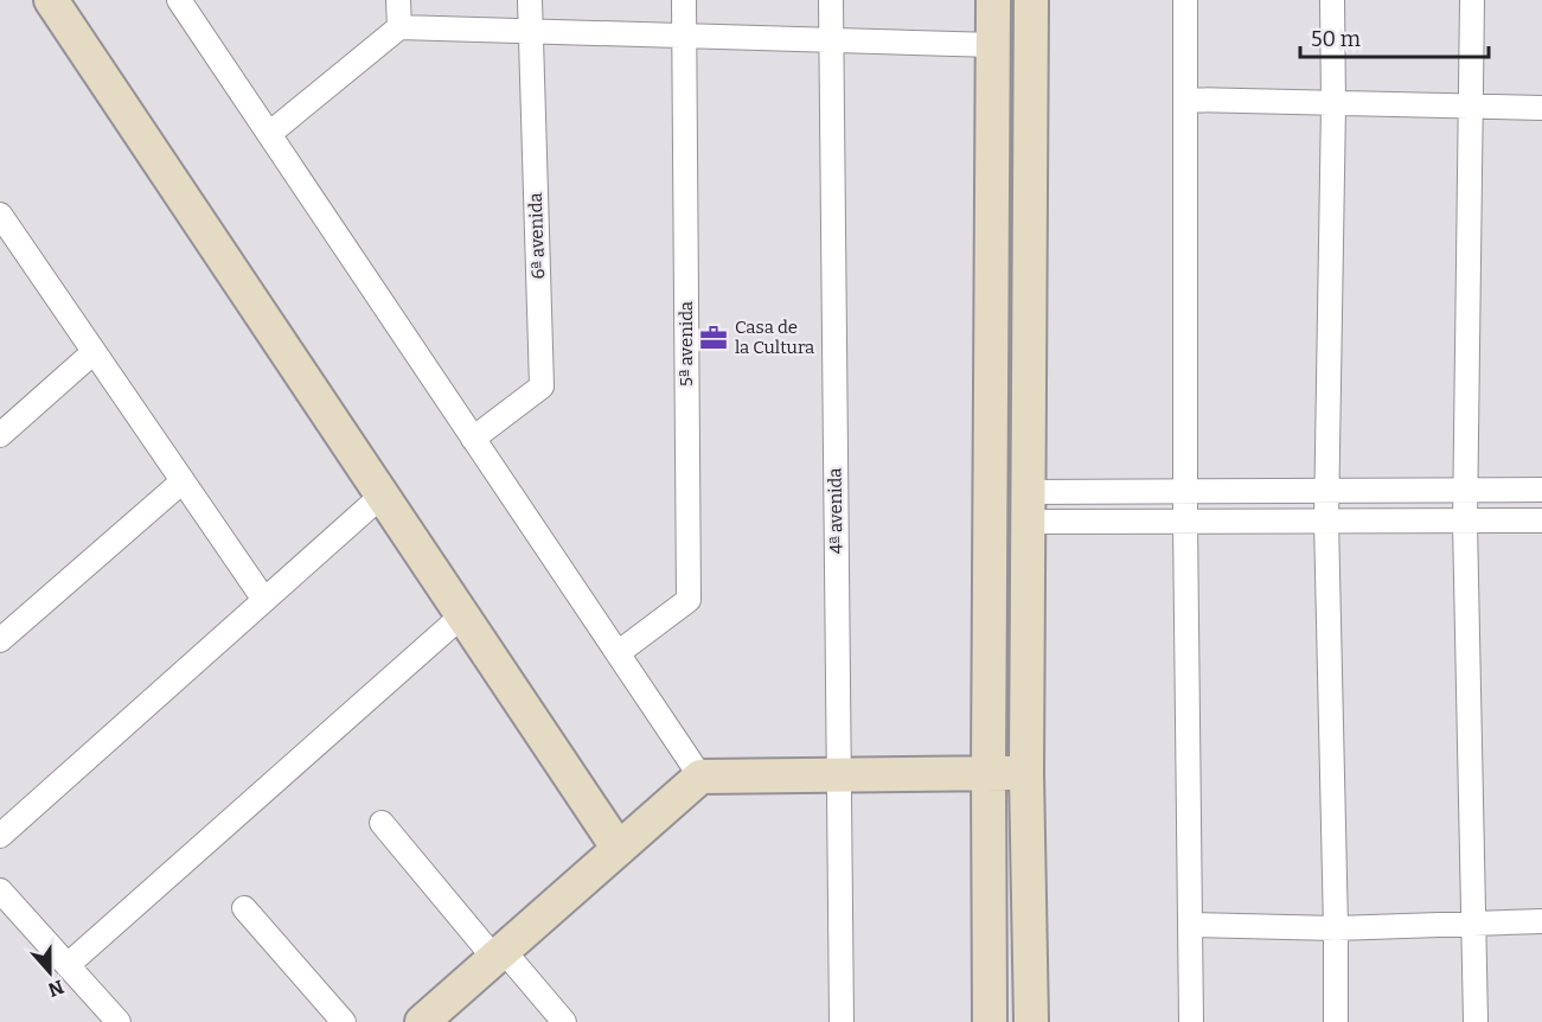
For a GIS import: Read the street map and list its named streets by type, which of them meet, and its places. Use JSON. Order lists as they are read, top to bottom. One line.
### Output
{"streets":{"street":["6ª avenida","5ª avenida","4ª avenida"]},"places":{"office":["Casa de la Cultura"]},"scale_bar":"50 m","north":"bottom"}
